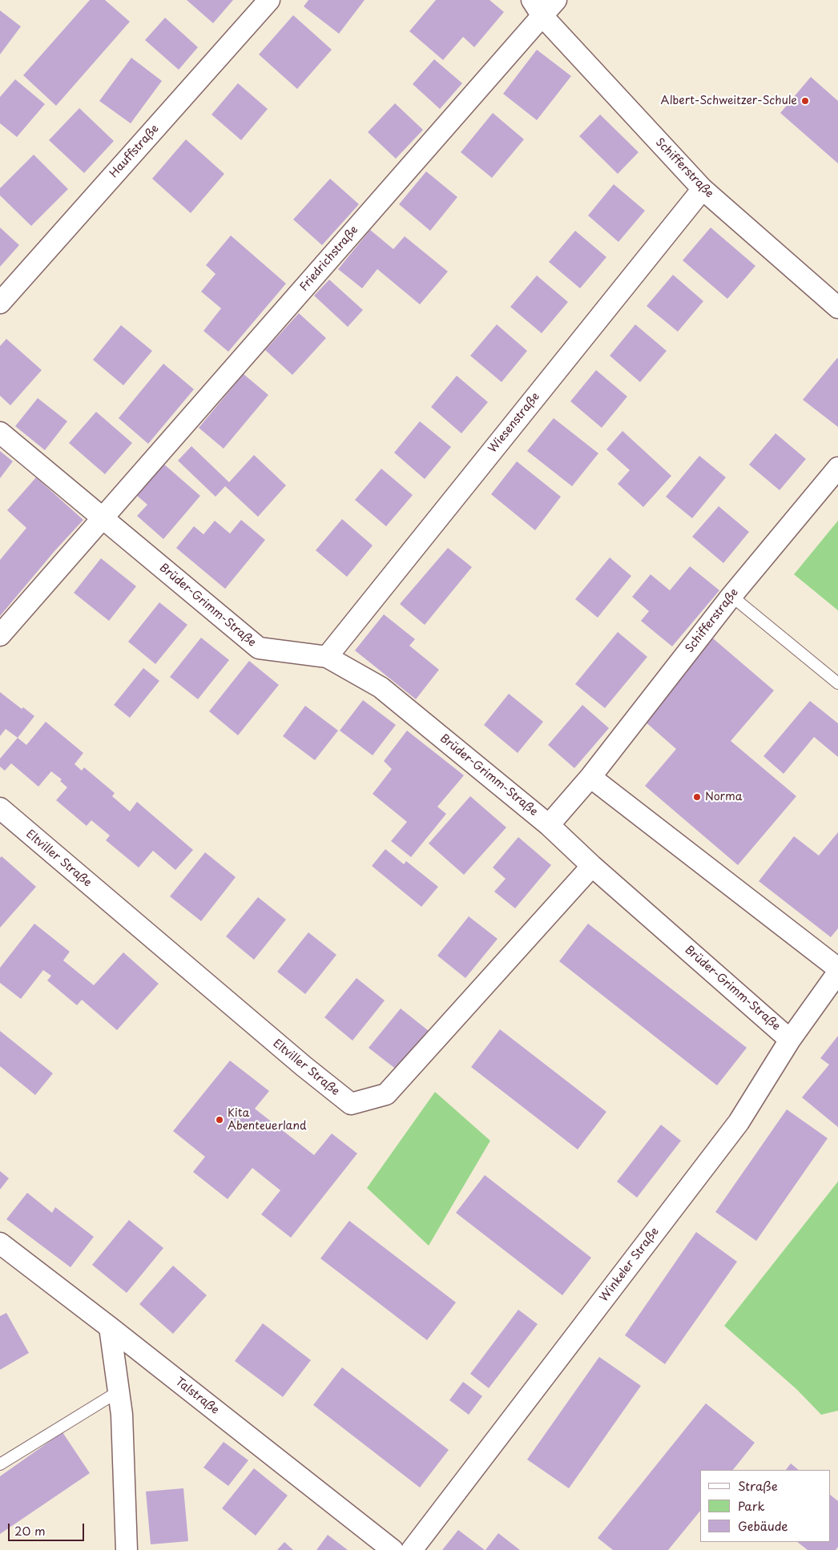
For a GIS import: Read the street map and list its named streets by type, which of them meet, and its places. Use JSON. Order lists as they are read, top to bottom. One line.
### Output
{"streets":{"street":["Hauffstraße","Schifferstraße","Friedrichstraße","Wiesenstraße","Brüder-Grimm-Straße","Eltviller Straße","Winkeler Straße","Talstraße"]},"crossings":[["Schifferstraße","Friedrichstraße"],["Schifferstraße","Wiesenstraße"],["Friedrichstraße","Brüder-Grimm-Straße"],["Wiesenstraße","Brüder-Grimm-Straße"],["Brüder-Grimm-Straße","Eltviller Straße"],["Brüder-Grimm-Straße","Winkeler Straße"]],"places":["Albert-Schweitzer-Schule","Norma","Kita Abenteuerland"],"legend":["Straße","Park","Gebäude"],"scale_bar":"20 m"}
